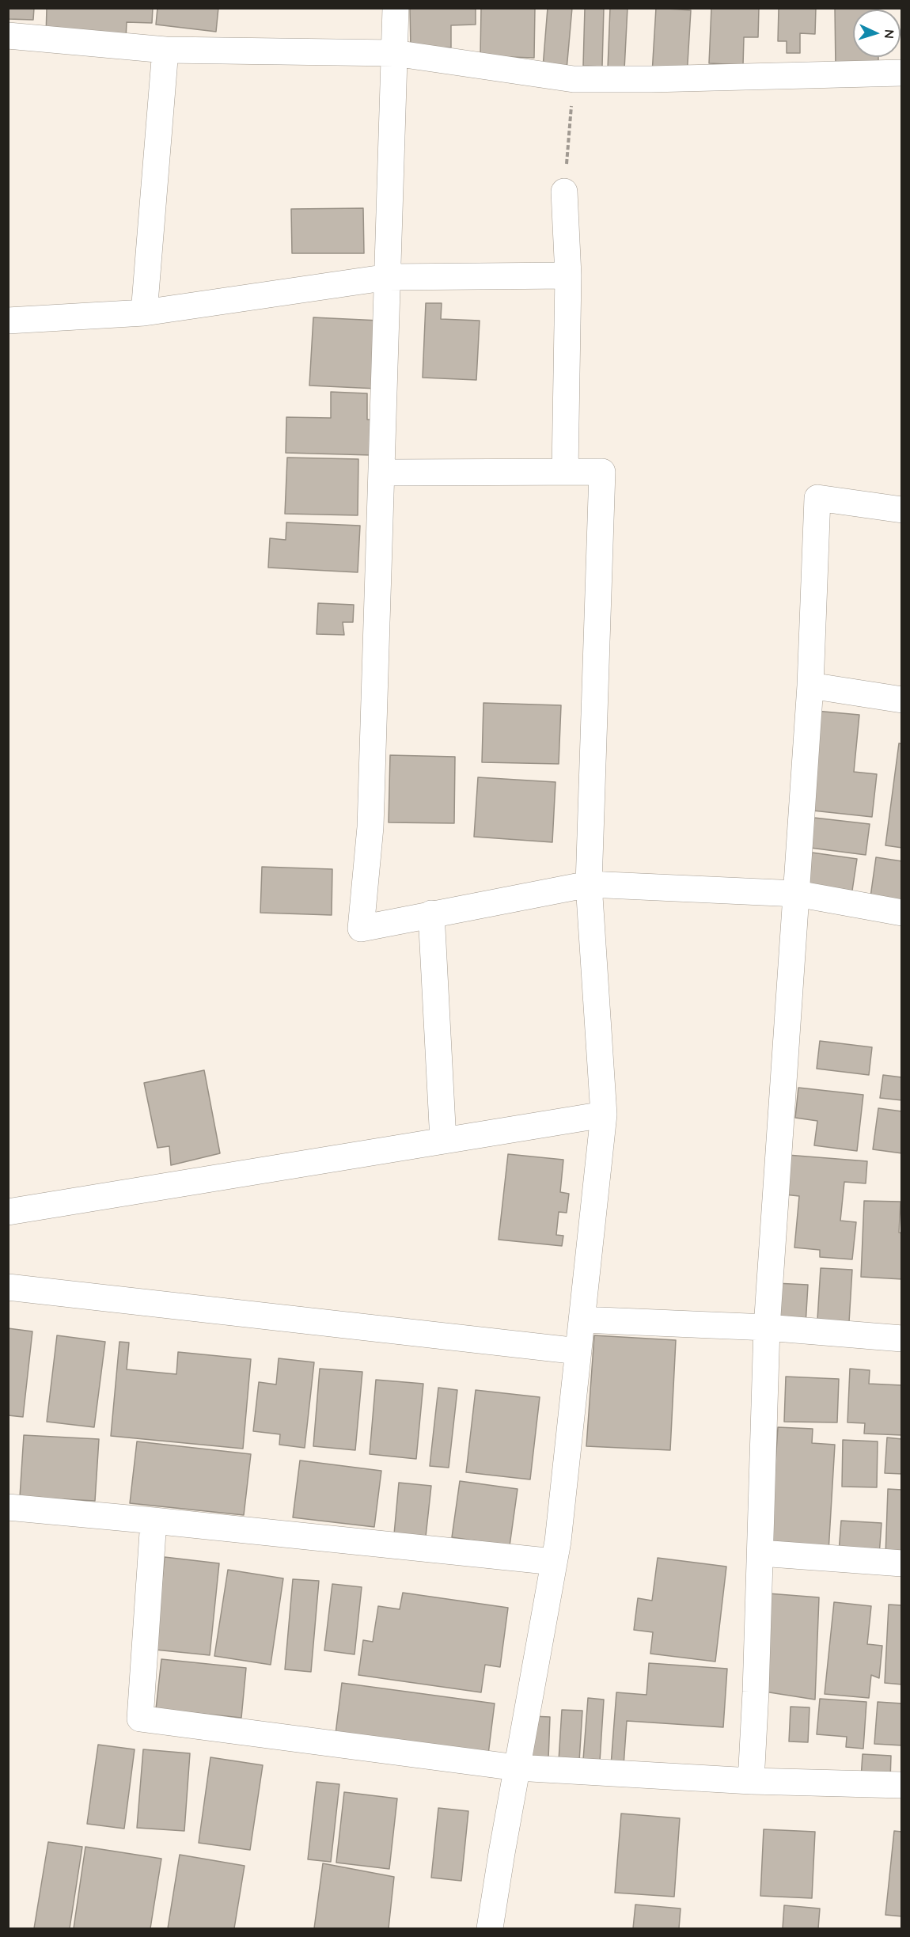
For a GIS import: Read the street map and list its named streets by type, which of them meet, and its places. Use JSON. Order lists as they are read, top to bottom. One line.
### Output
{"north":"right"}
